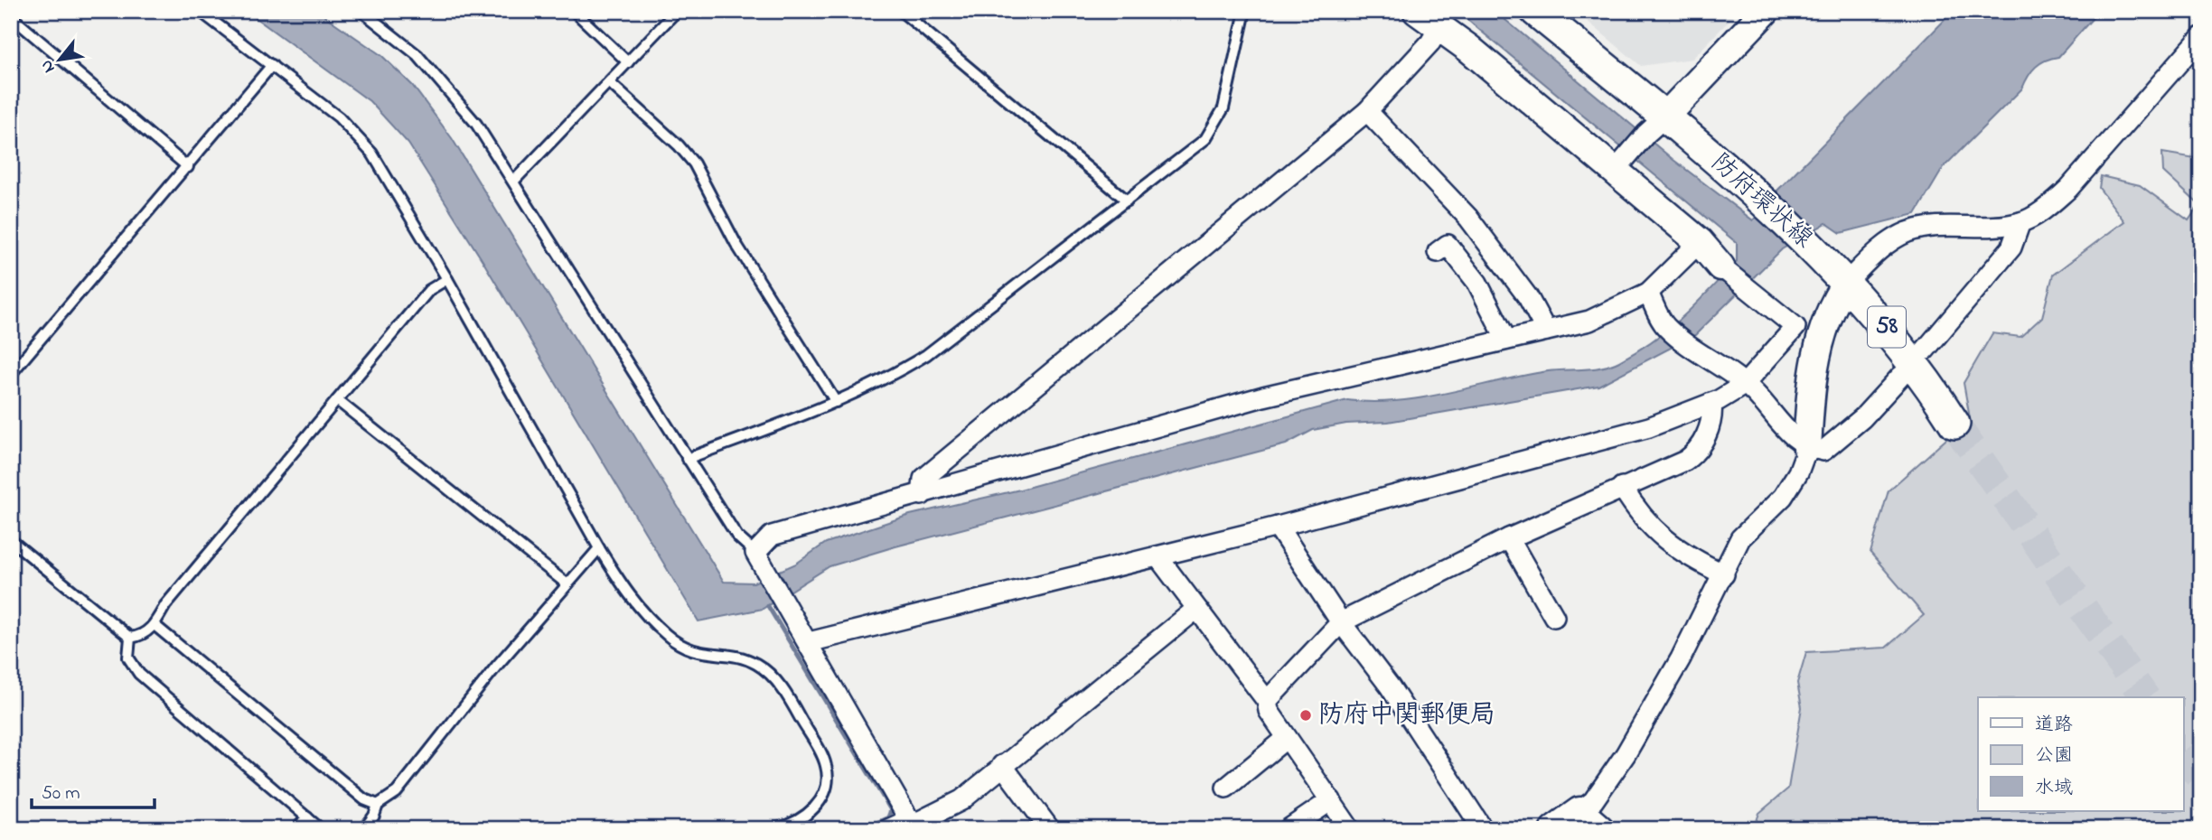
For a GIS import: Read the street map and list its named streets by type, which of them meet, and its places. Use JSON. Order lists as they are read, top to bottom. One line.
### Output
{"streets":{"main road":["防府環状線","58"]},"places":["防府中関郵便局"],"legend":["道路","公園","水域"],"scale_bar":"50 m","north":"bottom left"}
